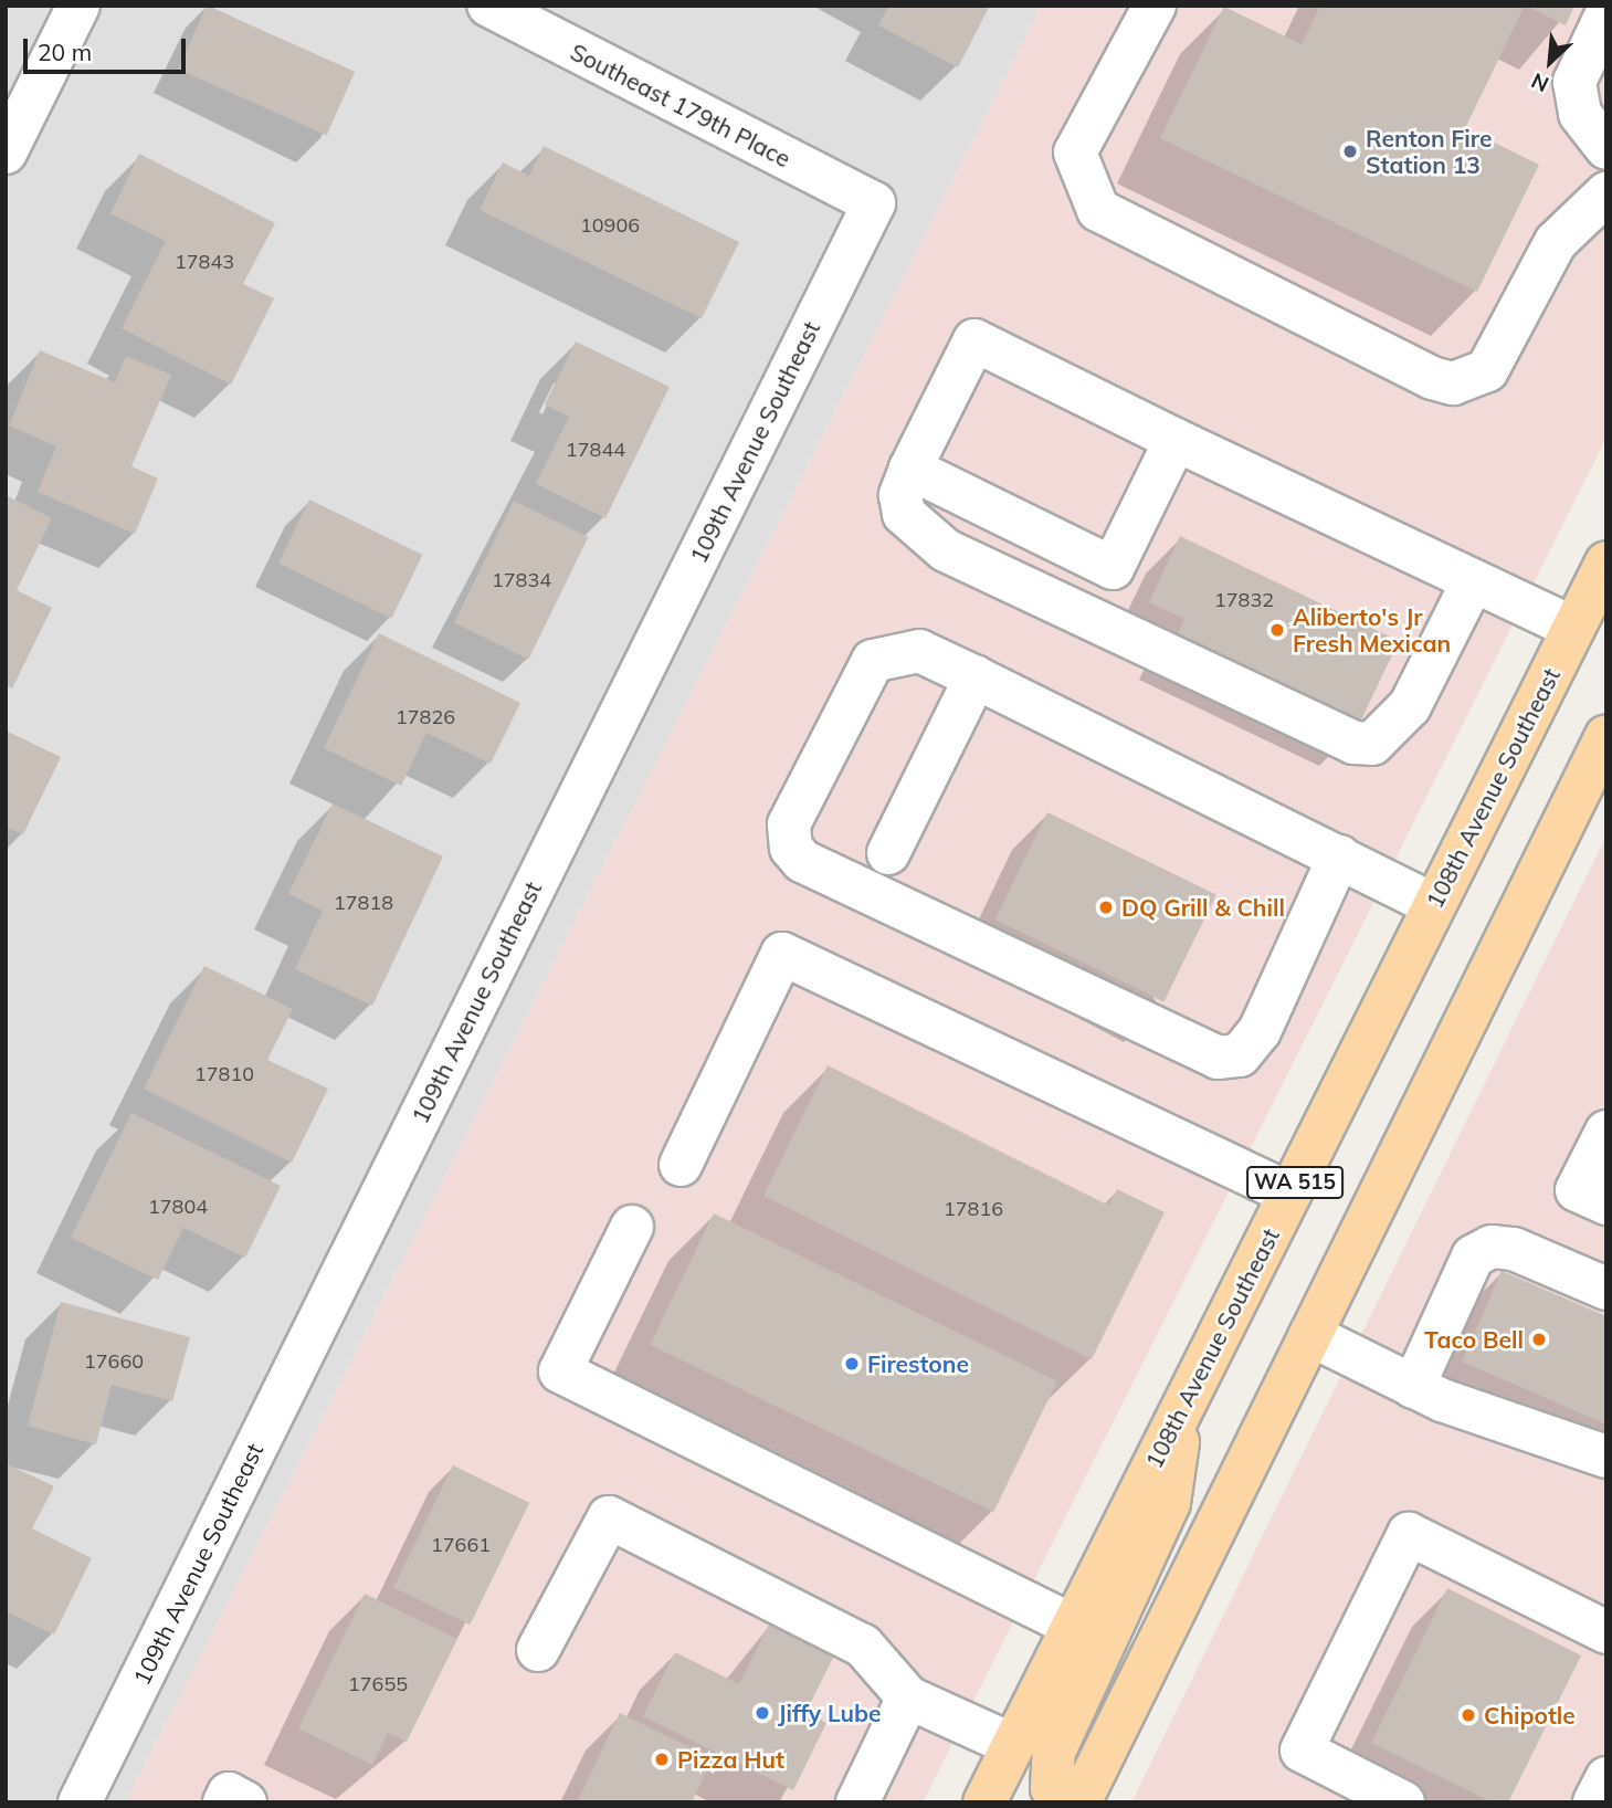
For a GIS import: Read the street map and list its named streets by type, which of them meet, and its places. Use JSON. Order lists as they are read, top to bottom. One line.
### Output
{"streets":{"main road":["108th Avenue Southeast","WA 515"],"street":["Southeast 179th Place","109th Avenue Southeast"]},"crossings":[["Southeast 179th Place","109th Avenue Southeast"]],"places":["Renton Fire Station 13","Aliberto's Jr Fresh Mexican","DQ Grill & Chill","Taco Bell","Firestone","Jiffy Lube","Chipotle","Pizza Hut"],"house_numbers":["10906","17843","17844","17834","17832","17826","17818","17810","17804","17816","17660","17661","17655"],"scale_bar":"20 m","north":"bottom left"}
